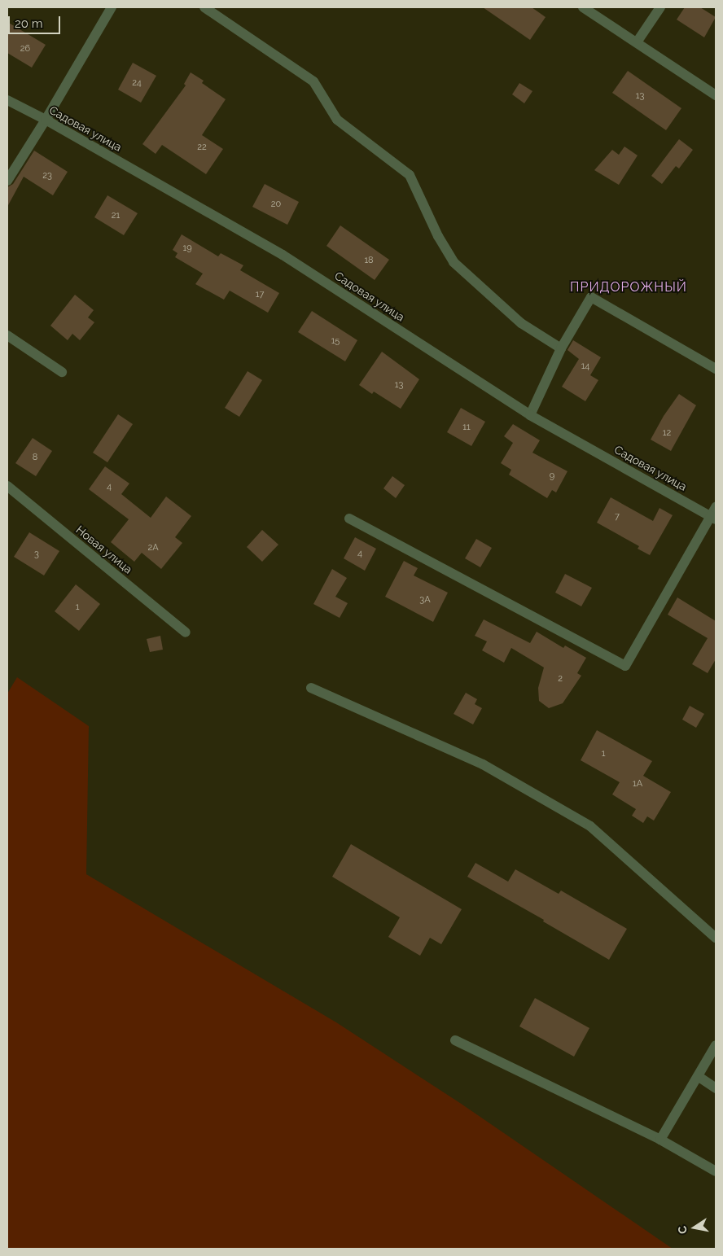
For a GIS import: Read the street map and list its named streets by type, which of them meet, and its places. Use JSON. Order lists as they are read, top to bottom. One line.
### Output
{"streets":{"street":["Садовая улица","Новая улица"]},"districts":["ПРИДОРОЖНЫЙ"],"house_numbers":["26","24","13","22","23","20","21","19","18","17","15","14","13","11","12","8","9","4","7","2А","4","3","3А","1","2","1","1А"],"scale_bar":"20 m","north":"left"}
